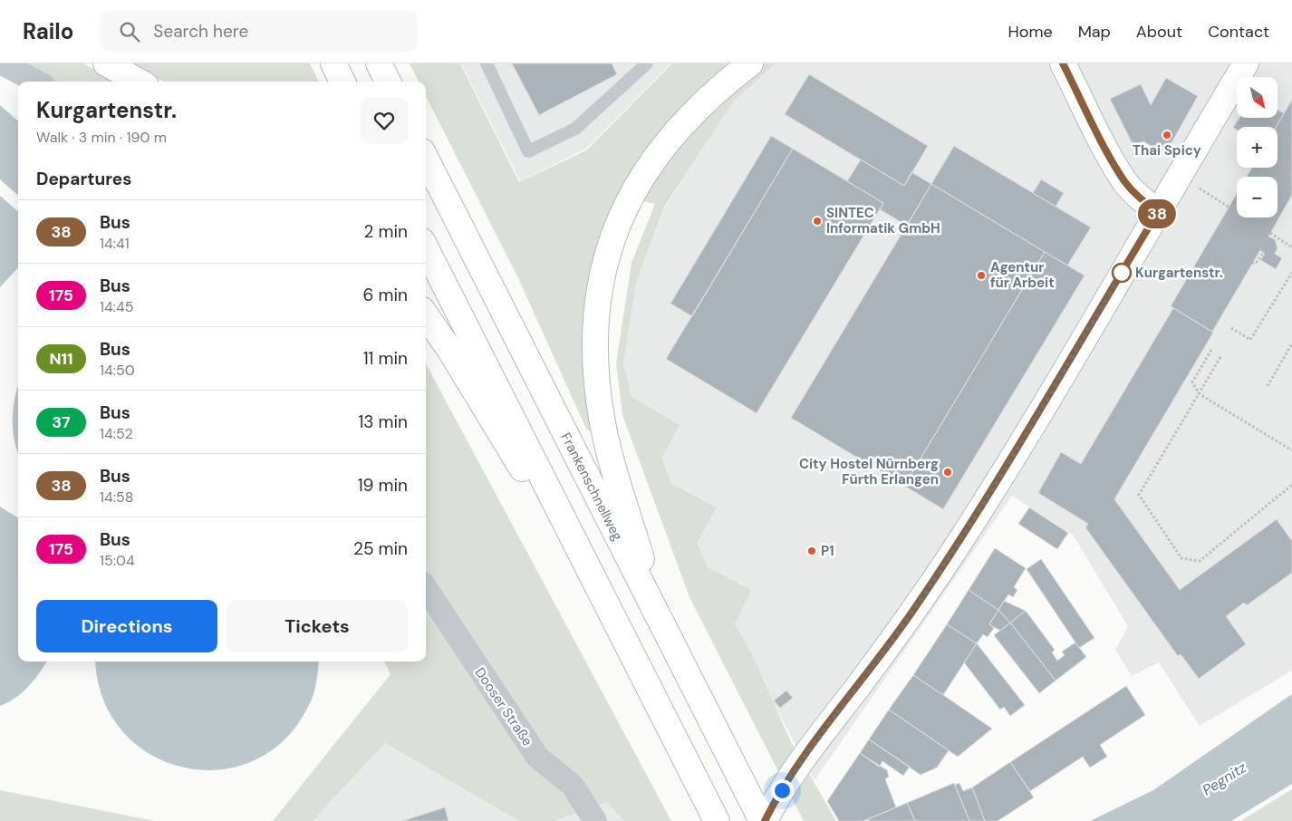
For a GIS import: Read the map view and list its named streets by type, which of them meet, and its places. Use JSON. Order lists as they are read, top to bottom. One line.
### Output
{"streets":{"main road":["Frankenschnellweg"],"street":["Dooser Straße"]},"water":["Pegnitz"],"places":["Thai Spicy","SINTEC Informatik GmbH","Kurgartenstr.","Agentur für Arbeit","City Hostel Nürnberg Fürth Erlangen","P1"],"lines":["bus line 38"],"north":"bottom right","page":{"header":"Railo","search":"Search here","nav":["Home","Map","About","Contact"],"on_map":"38","map_buttons":["+","−"],"heading":[["Kurgartenstr.","Walk · 3 min · 190 m"],"Departures"],"list":[{"mark":"38","name":"Bus","note":"14:41","value":"2 min"},{"mark":"175","name":"Bus","note":"14:45","value":"6 min"},{"mark":"N11","name":"Bus","note":"14:50","value":"11 min"},{"mark":"37","name":"Bus","note":"14:52","value":"13 min"},{"mark":"38","name":"Bus","note":"14:58","value":"19 min"},{"mark":"175","name":"Bus","note":"15:04","value":"25 min"}],"buttons":["Directions","Tickets"]}}
